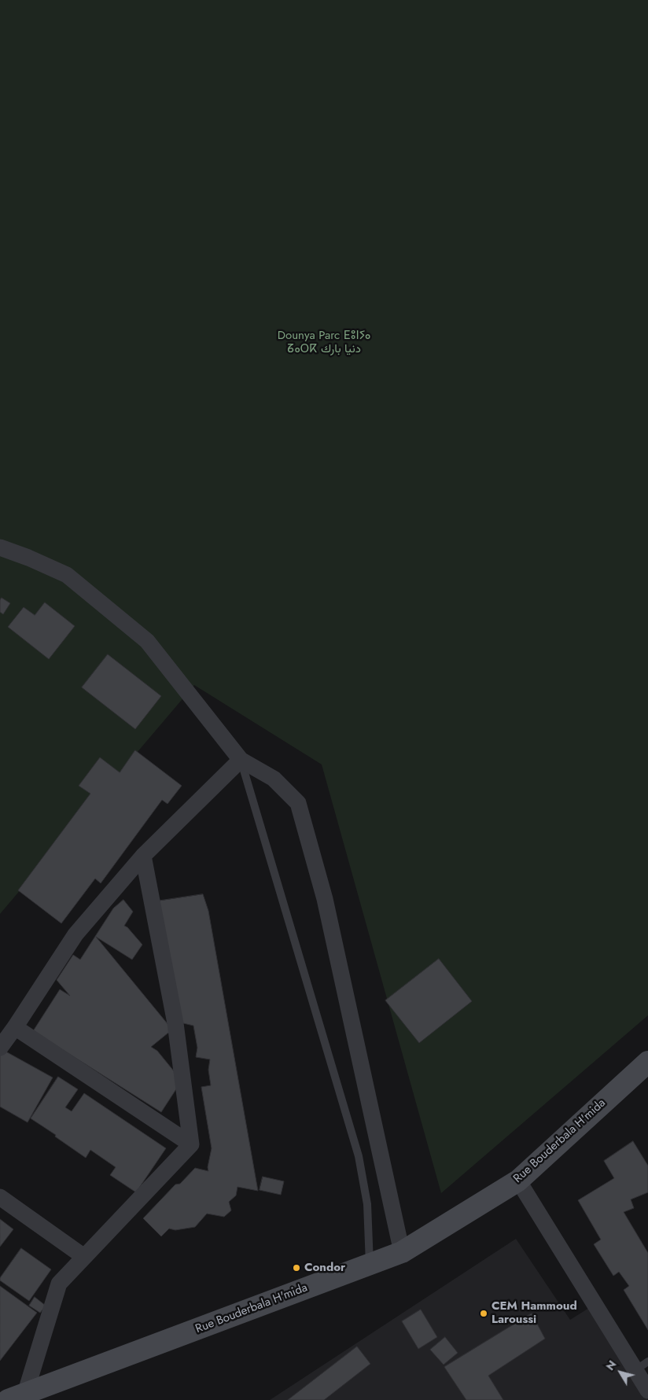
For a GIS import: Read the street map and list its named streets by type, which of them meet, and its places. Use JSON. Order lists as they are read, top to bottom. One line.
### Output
{"streets":{"main road":["Rue Bouderbala H'mida"]},"parks":["Dounya Parc ⴹⵓⵏⵢⴰ ⵒⴰⵔⴽ دنيا بارك"],"places":["Condor","CEM Hammoud Laroussi"],"north":"top left"}
